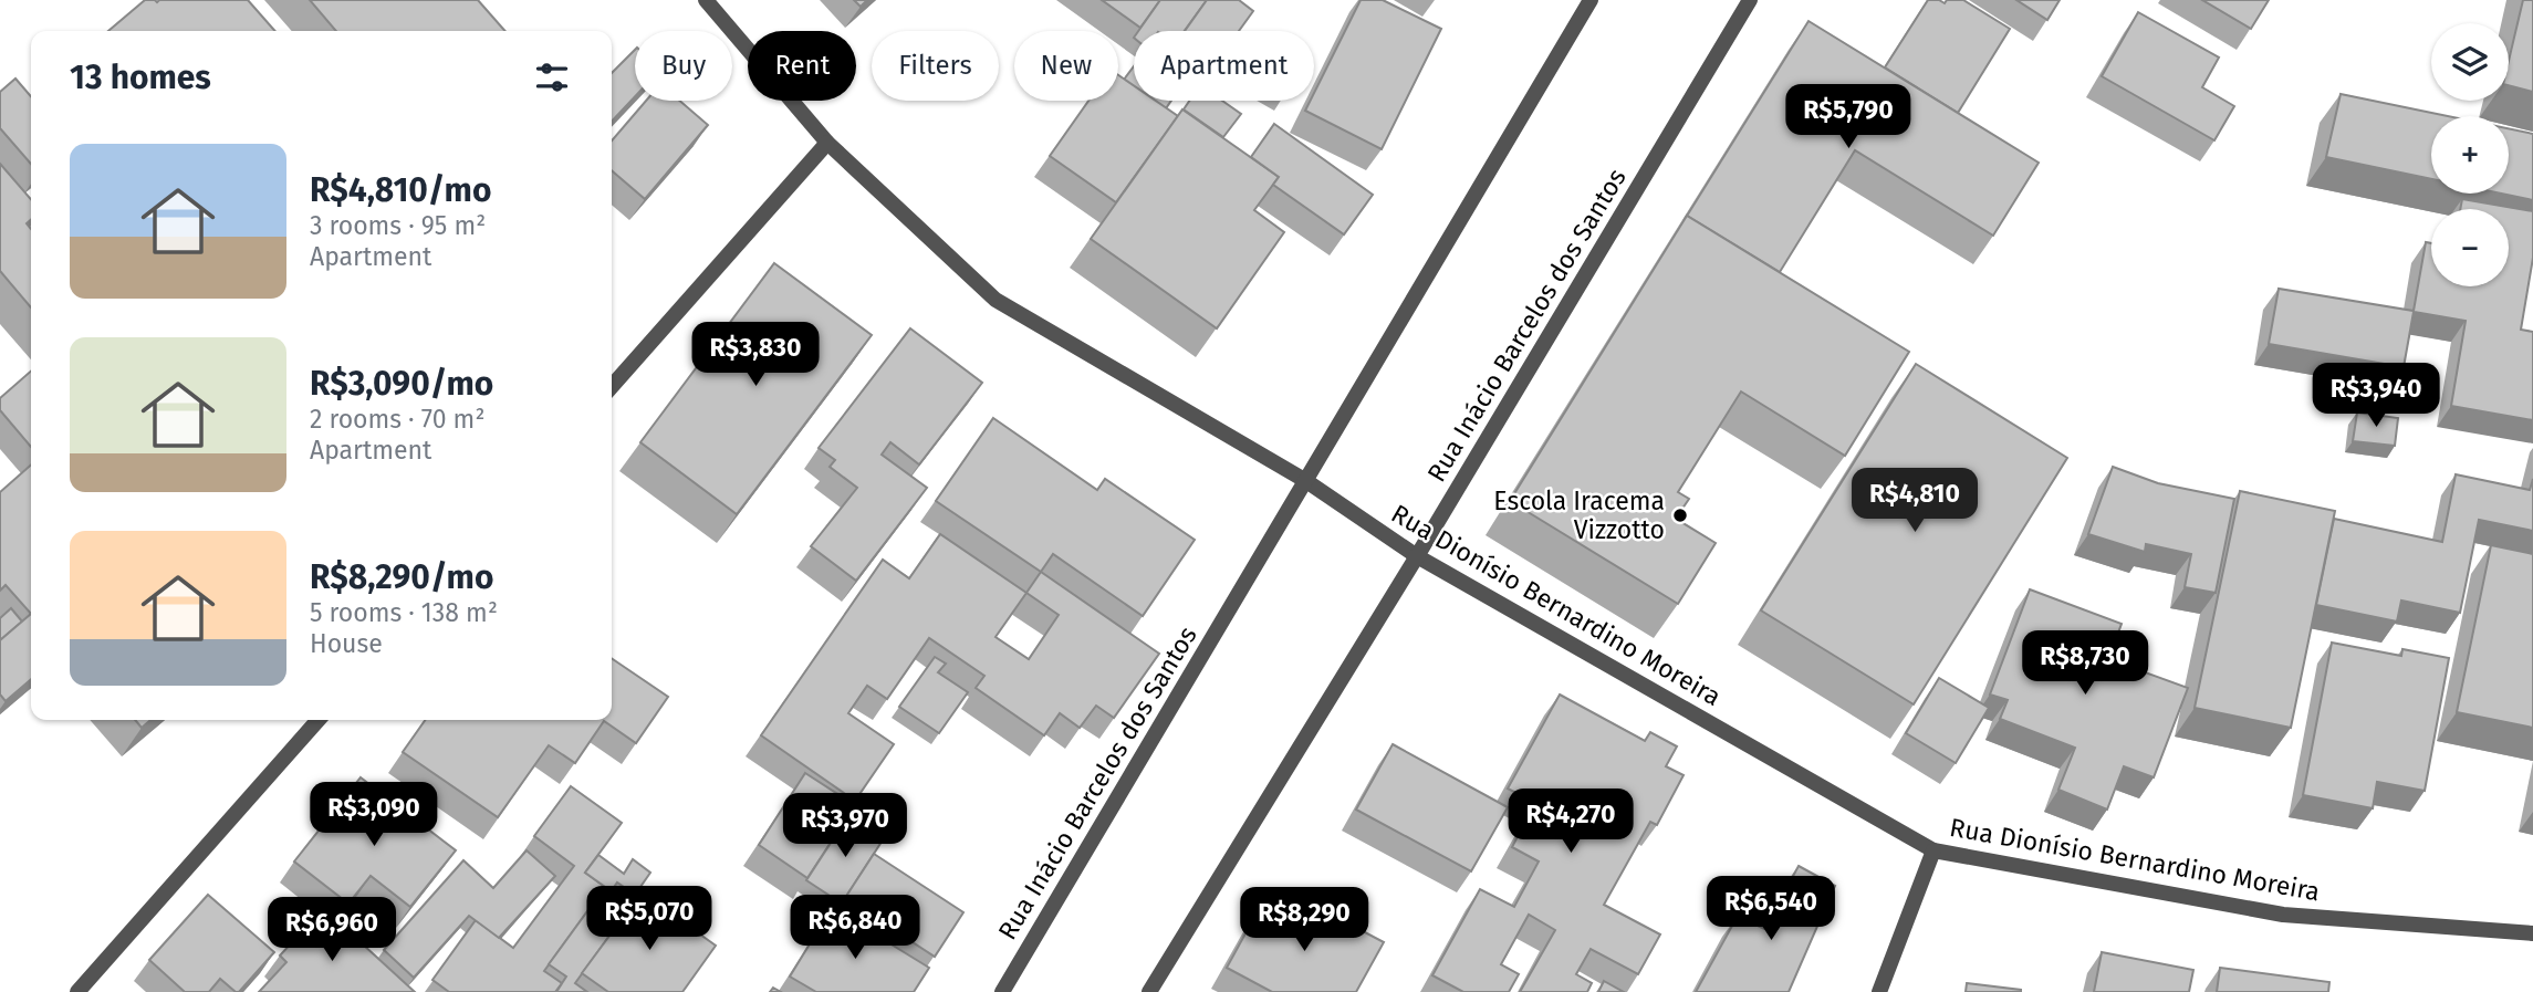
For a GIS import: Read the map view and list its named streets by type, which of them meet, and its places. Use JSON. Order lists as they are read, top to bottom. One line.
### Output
{"streets":{"street":["Rua Inácio Barcelos dos Santos","Rua Dionísio Bernardino Moreira"]},"crossings":[["Rua Inácio Barcelos dos Santos","Rua Dionísio Bernardino Moreira"]],"places":["Escola Iracema Vizzotto"],"page":{"map_buttons":["+","−"],"chip":["Buy","Rent","Filters","New","Apartment"],"heading":"13 homes","price":["R$5,790","R$3,830","R$3,940","R$4,810","R$8,730","R$3,090","R$4,270","R$3,970","R$6,540","R$5,070","R$8,290","R$6,840","R$6,960"],"list":[{"name":"R$4,810/mo","note":"3 rooms · 95 m² · Apartment"},{"name":"R$3,090/mo","note":"2 rooms · 70 m² · Apartment"},{"name":"R$8,290/mo","note":"5 rooms · 138 m² · House"}]}}
